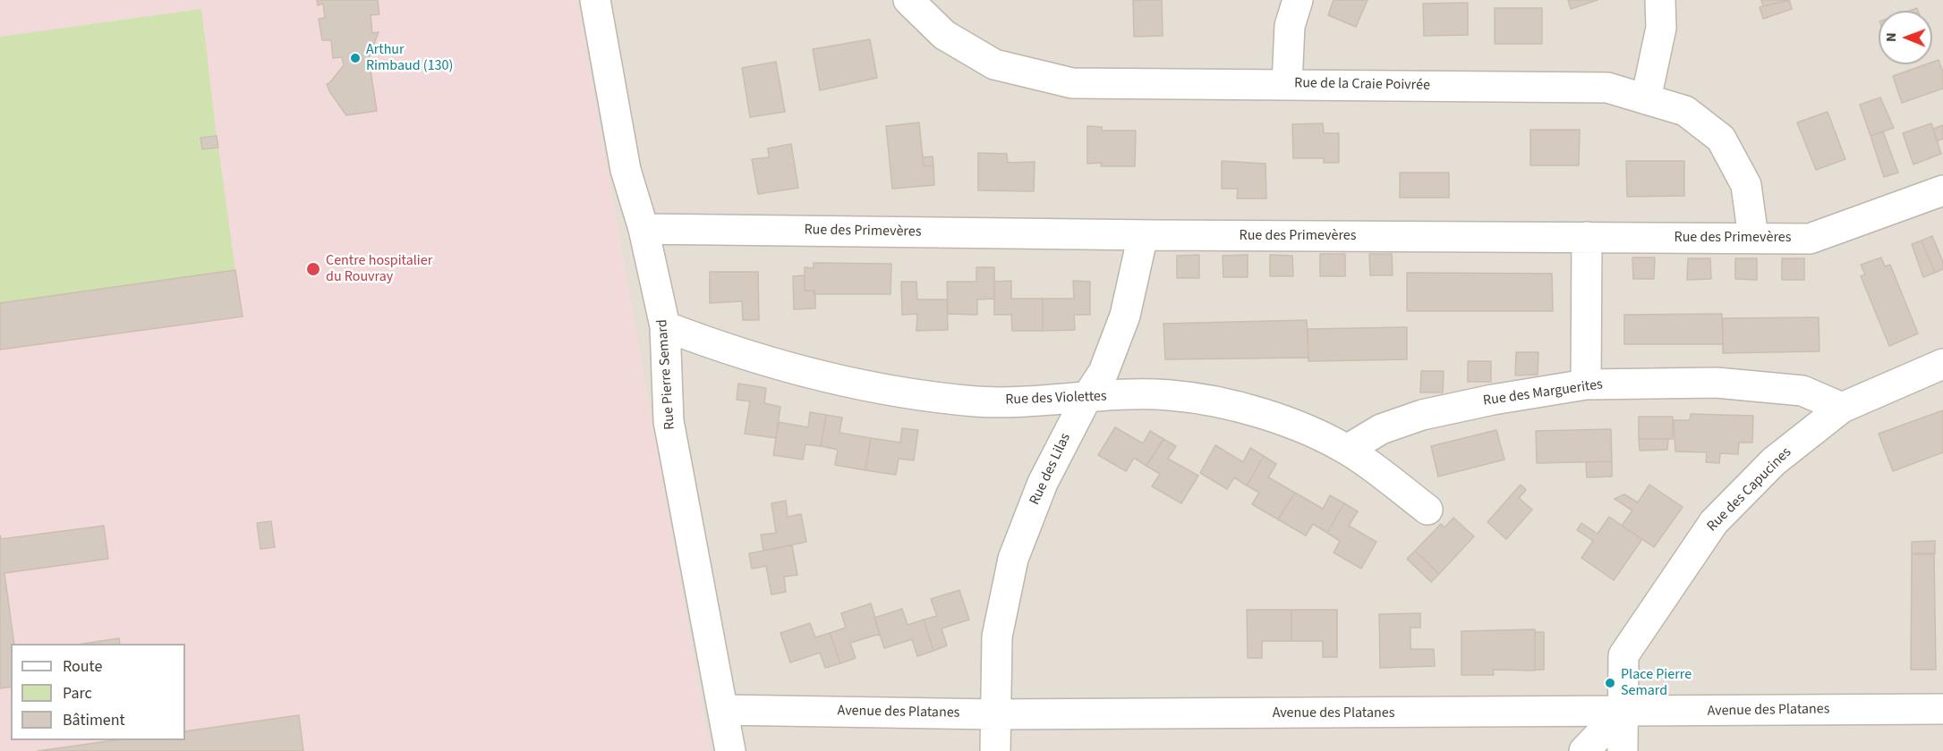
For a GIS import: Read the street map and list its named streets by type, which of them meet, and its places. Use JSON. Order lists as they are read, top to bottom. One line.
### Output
{"streets":{"street":["Rue de la Craie Poivrée","Rue des Primevères","Rue Pierre Semard","Rue des Marguerites","Rue des Violettes","Rue des Lilas","Rue des Capucines","Avenue des Platanes"]},"crossings":[["Rue de la Craie Poivrée","Rue des Primevères"],["Rue des Primevères","Rue Pierre Semard"],["Rue des Primevères","Rue des Lilas"],["Rue Pierre Semard","Rue des Violettes"],["Rue Pierre Semard","Avenue des Platanes"],["Rue des Marguerites","Rue des Violettes"],["Rue des Marguerites","Rue des Capucines"],["Rue des Violettes","Rue des Lilas"],["Rue des Lilas","Avenue des Platanes"],["Rue des Capucines","Avenue des Platanes"]],"places":["Arthur Rimbaud (130)","Centre hospitalier du Rouvray","Place Pierre Semard"],"legend":["Route","Parc","Bâtiment"],"north":"left"}
